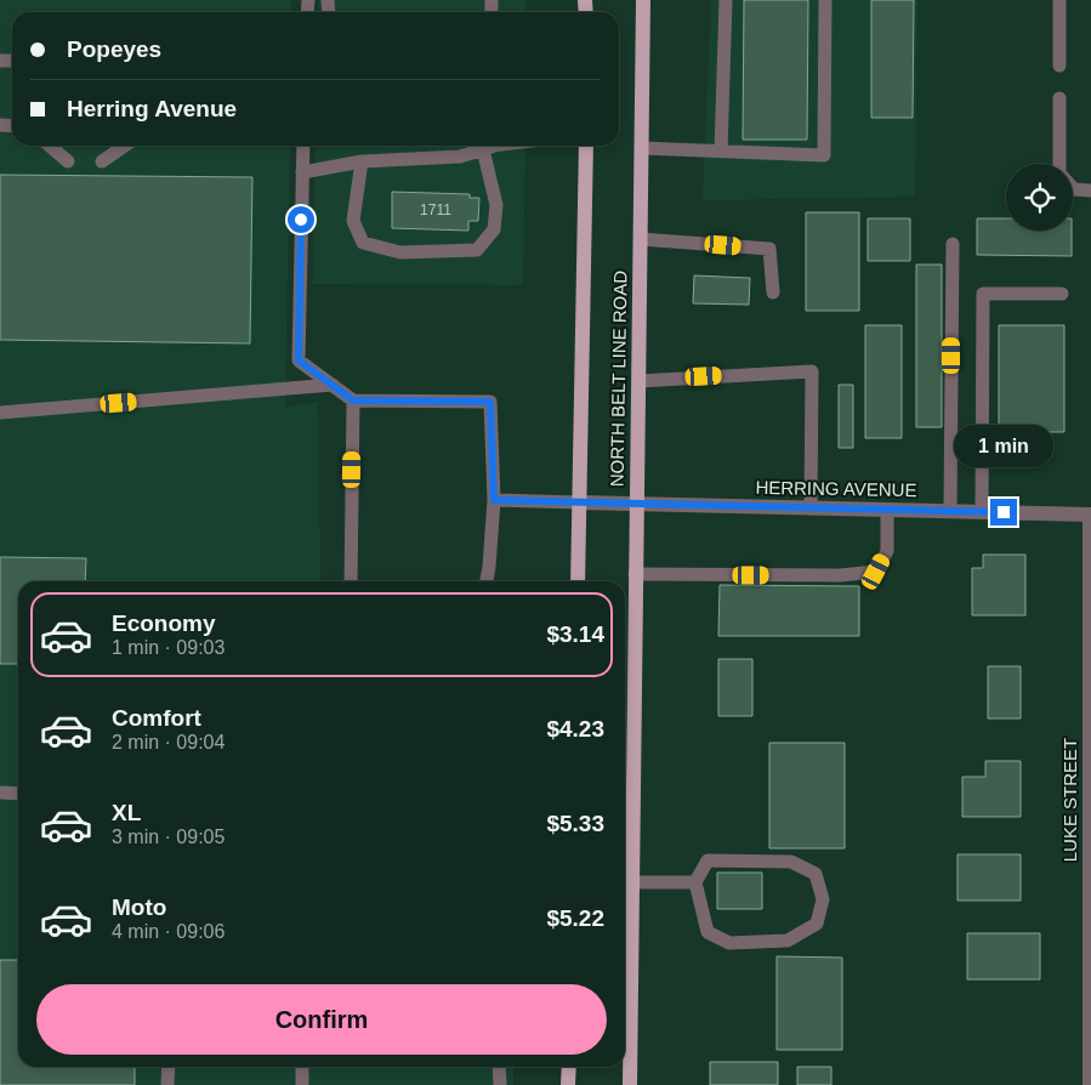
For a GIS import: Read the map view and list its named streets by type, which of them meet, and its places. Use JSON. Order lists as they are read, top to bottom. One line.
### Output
{"streets":{"main road":["NORTH BELT LINE ROAD"],"street":["HERRING AVENUE","LUKE STREET"]},"crossings":[["NORTH BELT LINE ROAD","HERRING AVENUE"],["HERRING AVENUE","LUKE STREET"]],"house_numbers":["1711"],"page":{"banner":["Popeyes","Herring Avenue"],"bubble":"1 min","list":[{"name":"Economy","note":"1 min · 09:03","value":"$3.14"},{"name":"Comfort","note":"2 min · 09:04","value":"$4.23"},{"name":"XL","note":"3 min · 09:05","value":"$5.33"},{"name":"Moto","note":"4 min · 09:06","value":"$5.22"}],"buttons":"Confirm"}}
